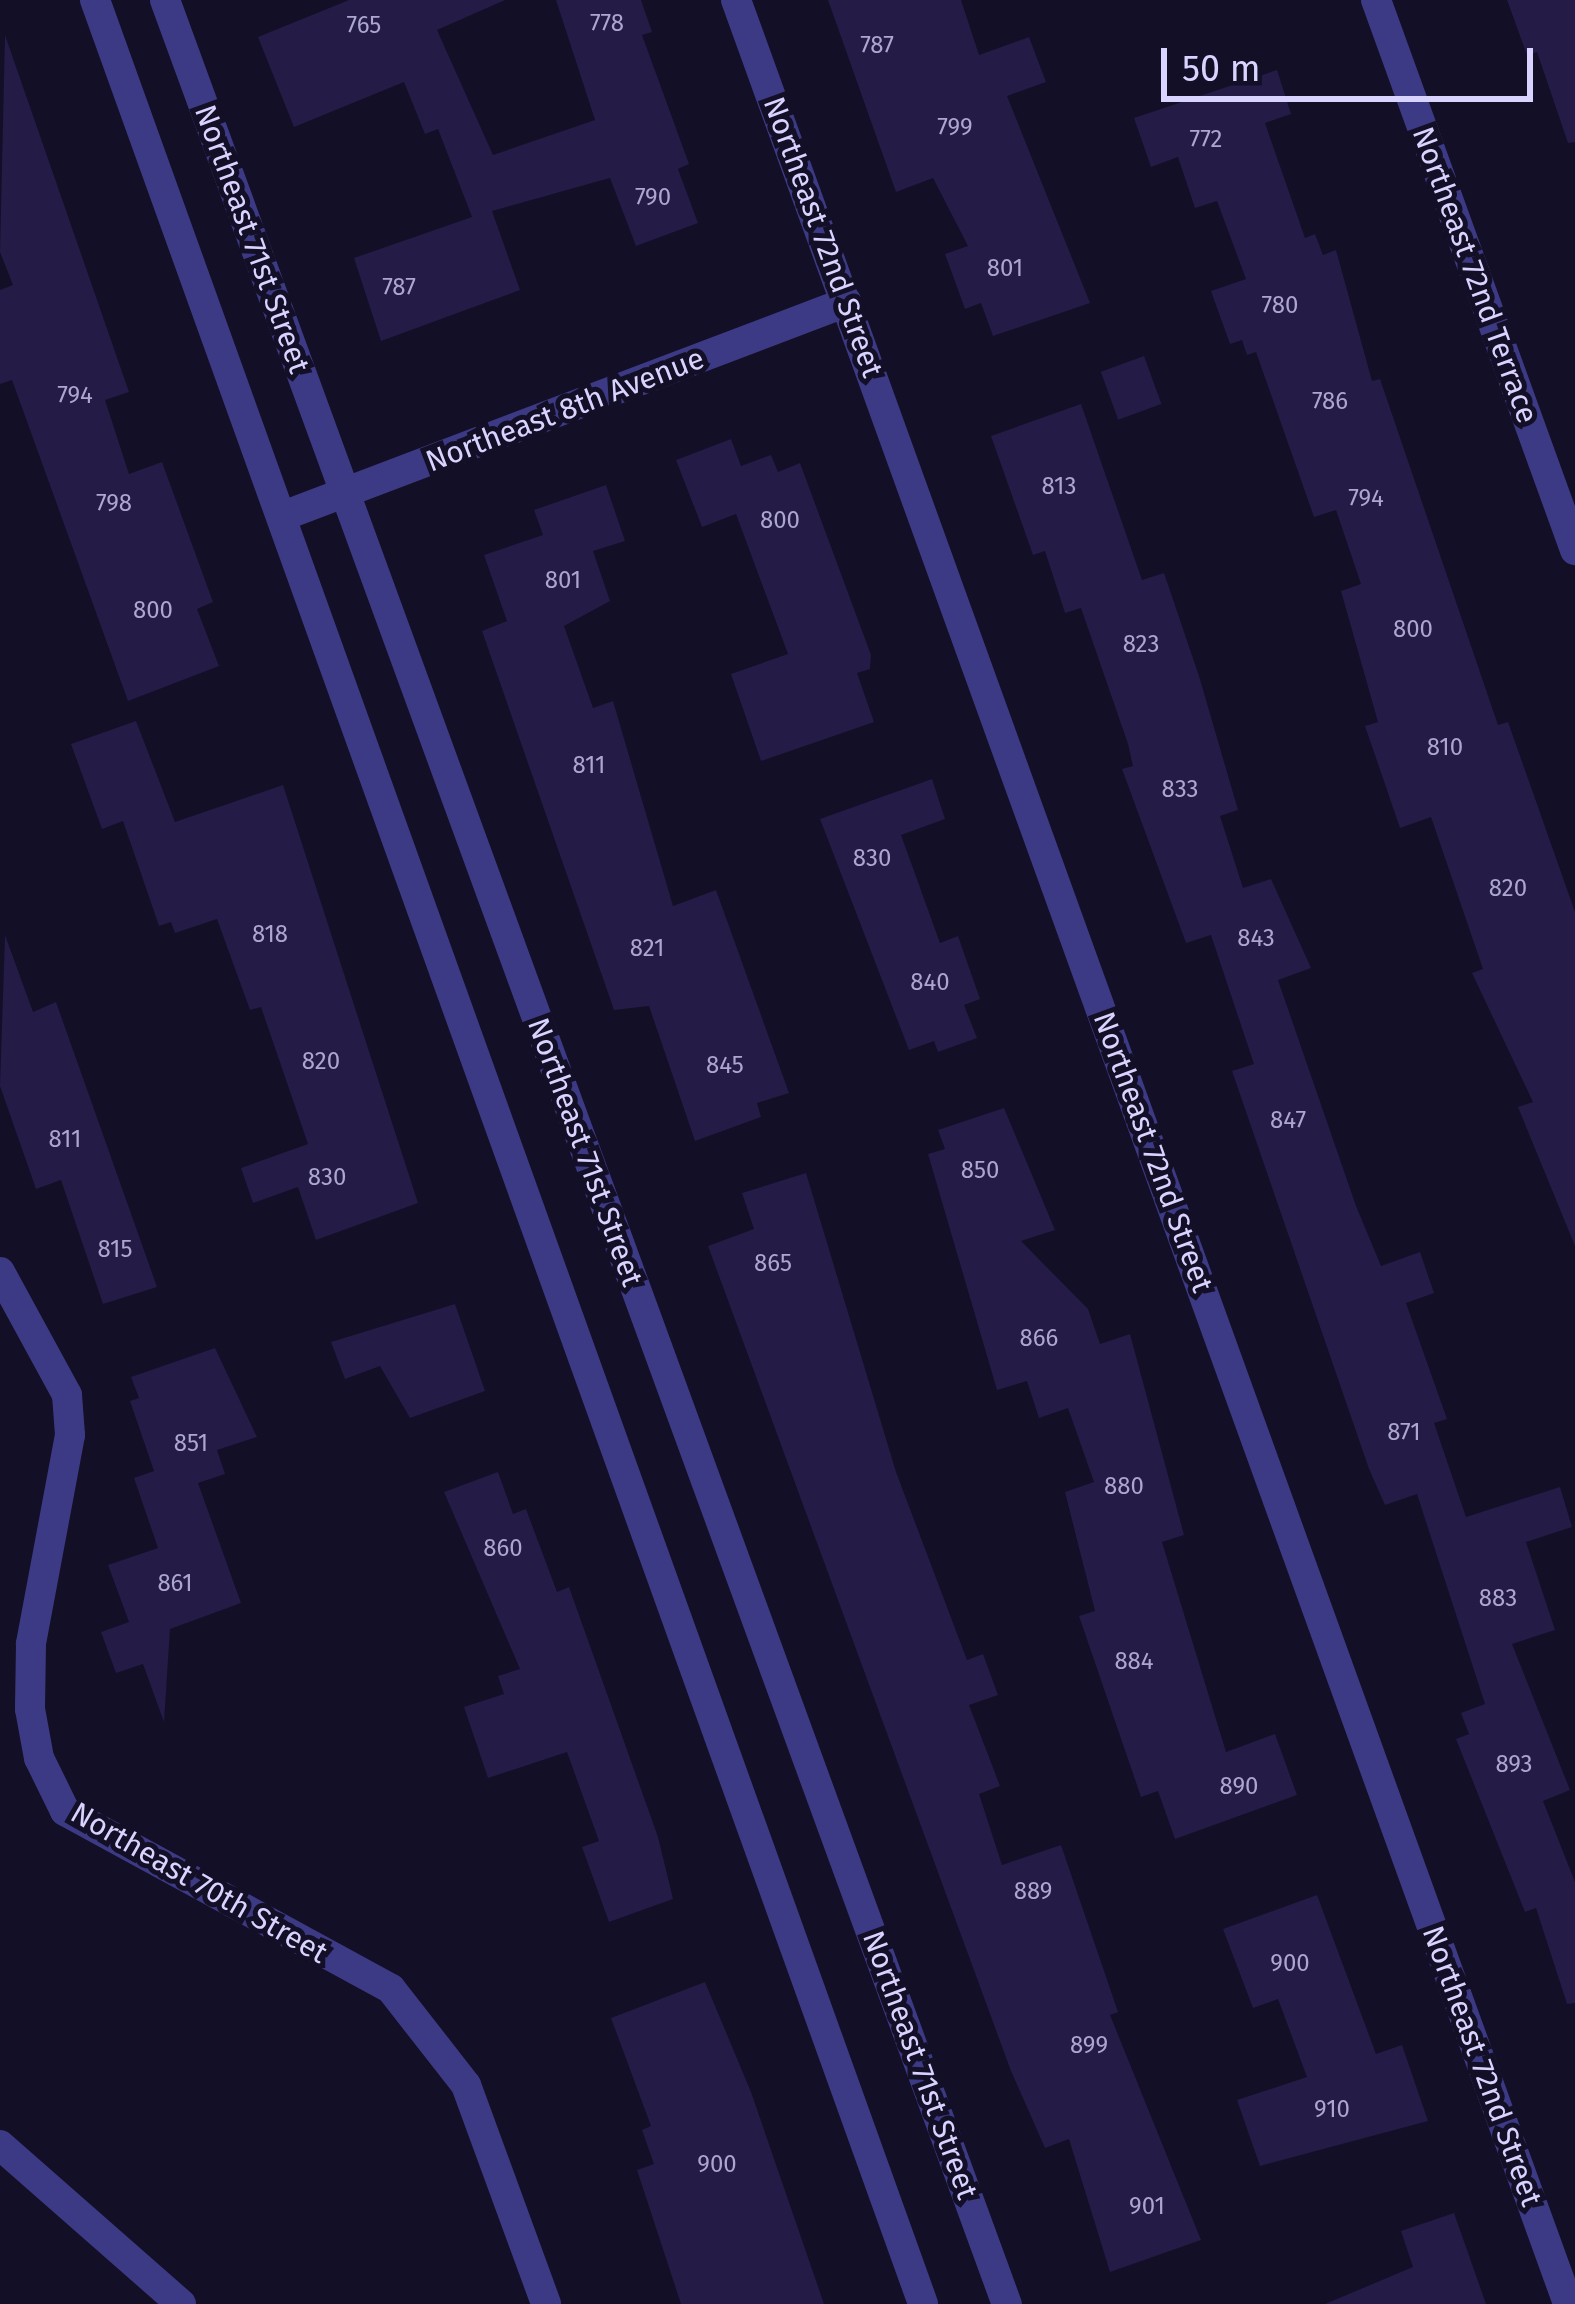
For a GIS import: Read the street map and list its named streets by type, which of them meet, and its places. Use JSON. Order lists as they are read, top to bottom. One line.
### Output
{"streets":{"street":["Northeast 72nd Street","Northeast 71st Street","Northeast 72nd Terrace","Northeast 8th Avenue","Northeast 70th Street"]},"crossings":[["Northeast 72nd Street","Northeast 8th Avenue"],["Northeast 71st Street","Northeast 8th Avenue"]],"house_numbers":["778","765","787","799","772","790","801","787","780","794","786","813","794","798","800","801","800","800","823","810","811","833","830","820","818","843","821","840","820","845","847","811","850","830","815","865","866","871","851","880","860","861","883","884","893","890","889","900","899","910","900","901"],"scale_bar":"50 m"}
